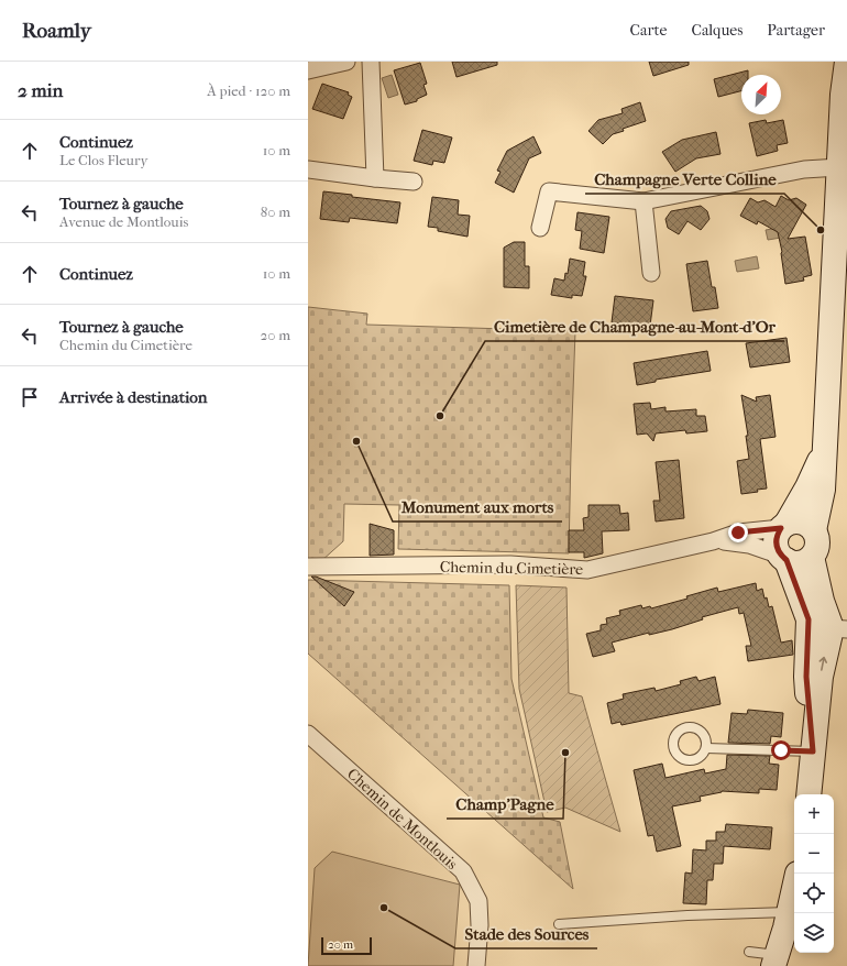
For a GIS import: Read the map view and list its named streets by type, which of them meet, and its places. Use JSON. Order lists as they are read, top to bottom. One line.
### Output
{"streets":{"street":["Chemin du Cimetière","Chemin de Montlouis"]},"places":["Champagne Verte Colline","Cimetière de Champagne-au-Mont-d'Or","Monument aux morts","Champ'Pagne","Stade des Sources"],"scale_bar":"20 m","north":"top right","page":{"header":"Roamly","nav":["Carte","Calques","Partager"],"heading":["2 min","À pied · 120 m"],"list":[["Continuez","Le Clos Fleury","10 m"],["Tournez à gauche","Avenue de Montlouis","80 m"],["Continuez","10 m"],["Tournez à gauche","Chemin du Cimetière","20 m"],"Arrivée à destination"],"map_buttons":["+","−"],"scale":"20 m"}}
